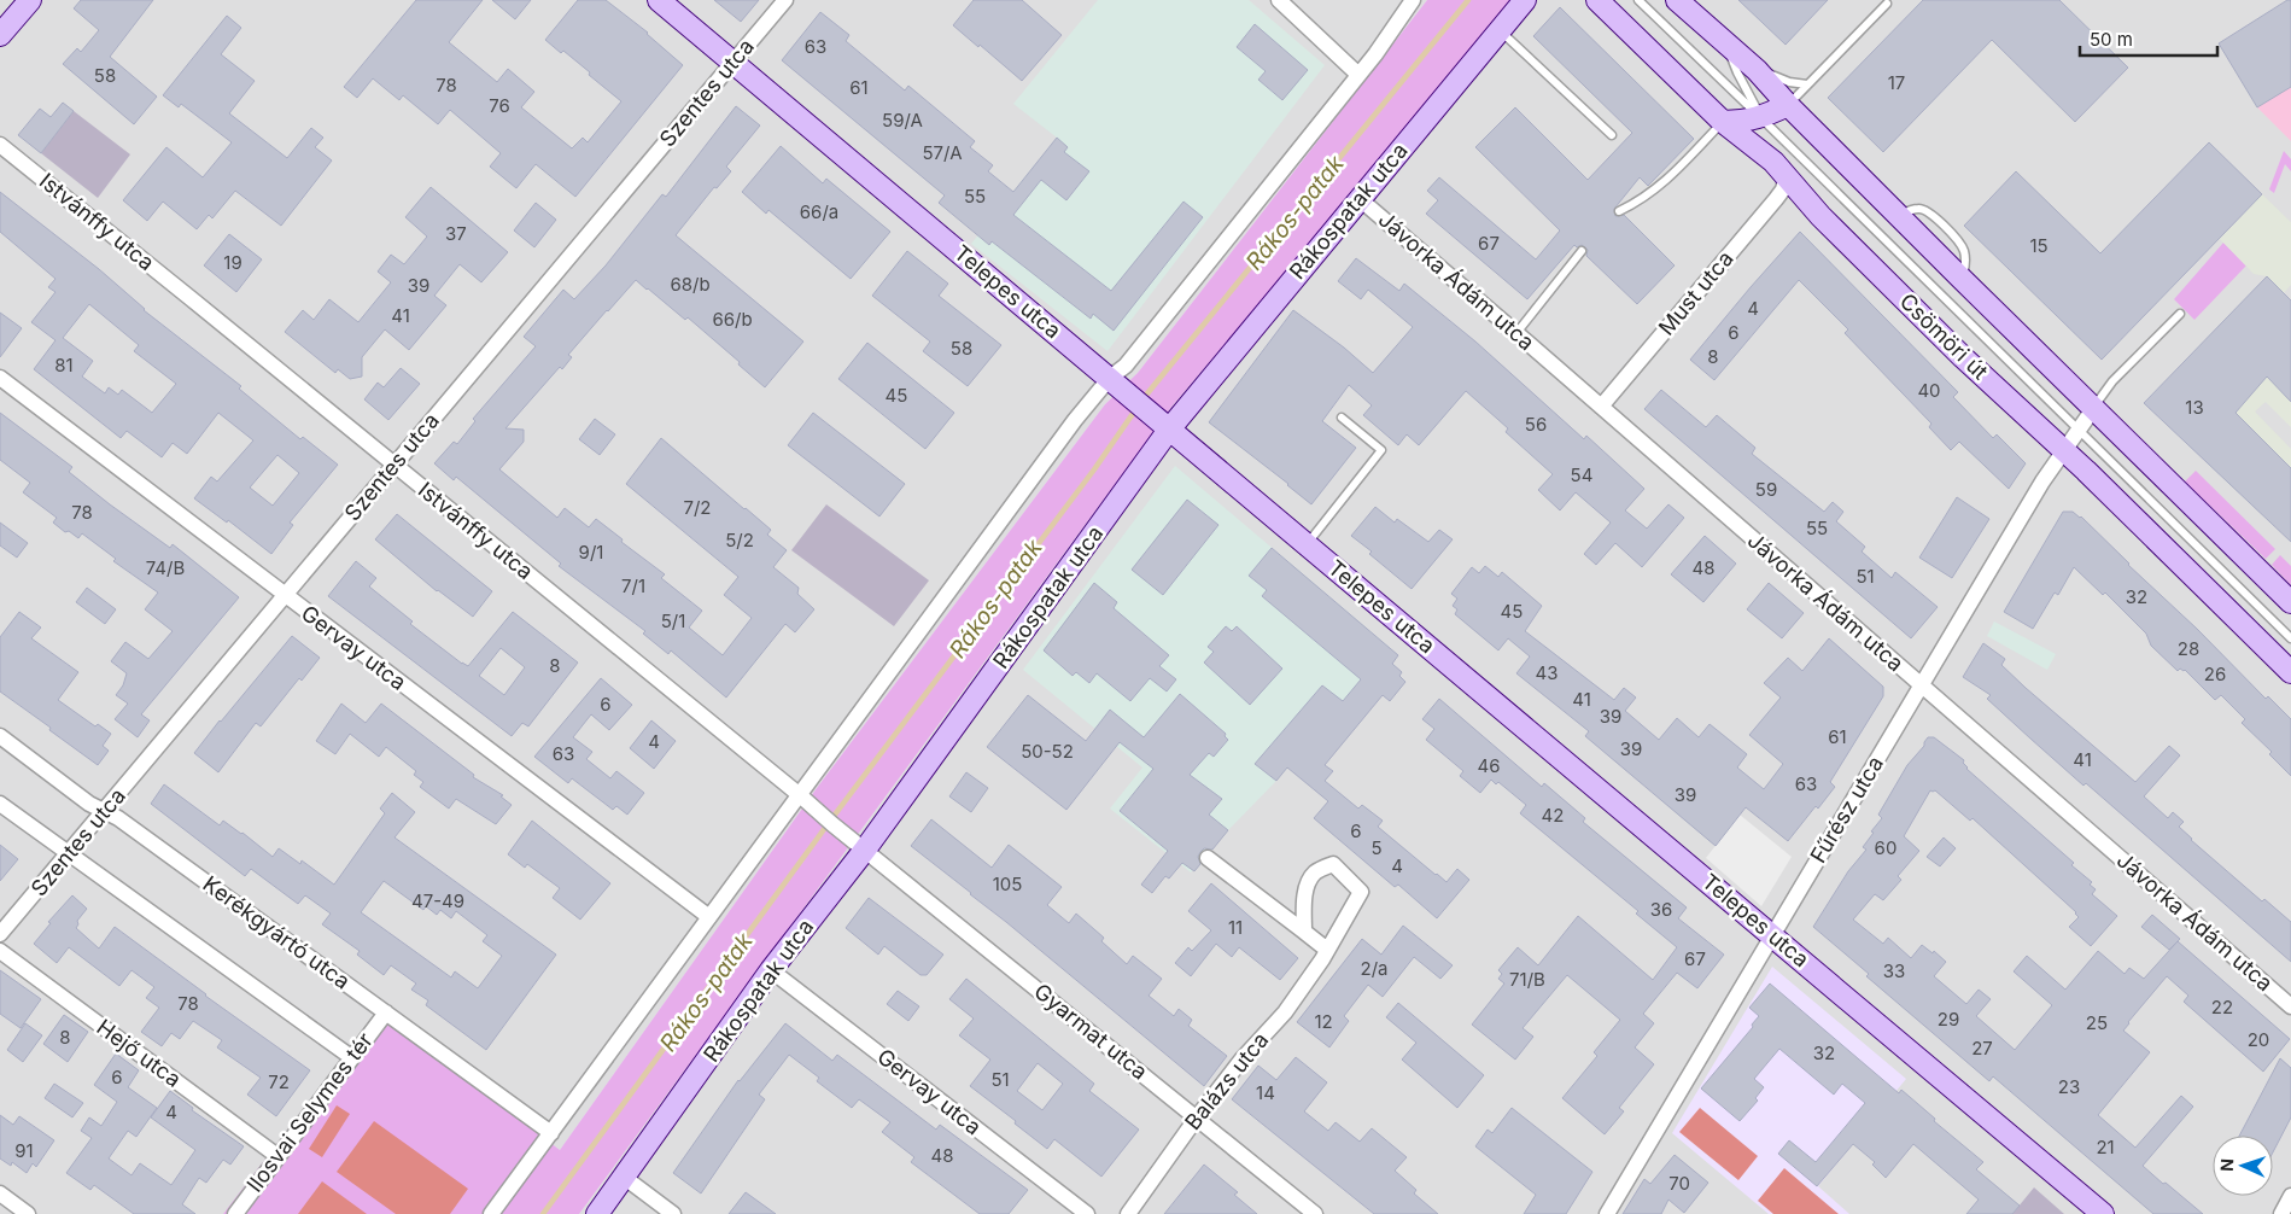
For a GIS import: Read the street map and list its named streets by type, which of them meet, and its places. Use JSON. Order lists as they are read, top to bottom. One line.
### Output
{"streets":{"street":["Szentes utca","Rákospatak utca","Istvánffy utca","Jávorka Ádám utca","Telepes utca","Must utca","Csömöri út","Gervay utca","Fűrész utca","Kerékgyártó utca","Gyarmat utca","Hejő utca","Balázs utca","Ilosvai Selymes tér"]},"crossings":[["Szentes utca","Istvánffy utca"],["Szentes utca","Telepes utca"],["Szentes utca","Gervay utca"],["Szentes utca","Kerékgyártó utca"],["Rákospatak utca","Istvánffy utca"],["Rákospatak utca","Jávorka Ádám utca"],["Rákospatak utca","Telepes utca"],["Rákospatak utca","Gervay utca"],["Rákospatak utca","Gyarmat utca"],["Istvánffy utca","Gyarmat utca"],["Jávorka Ádám utca","Must utca"],["Jávorka Ádám utca","Fűrész utca"],["Telepes utca","Fűrész utca"],["Must utca","Csömöri út"],["Csömöri út","Fűrész utca"],["Kerékgyártó utca","Ilosvai Selymes tér"],["Gyarmat utca","Balázs utca"],["Hejő utca","Ilosvai Selymes tér"]],"water":["Rákos-patak"],"house_numbers":["63","58","17","78","61","76","59/A","57/A","55","66/a","37","67","15","19","68/b","39","4","41","66/b","6","58","8","81","40","45","13","56","54","59","7/2","78","55","5/2","9/1","74/B","48","51","7/1","32","45","5/1","28","8","43","26","41","6","39","61","4","39","50-52","63","41","46","63","39","42","6","5","60","4","105","47-49","36","11","67","2/a","33","71/B","78","22","29","12","25","8","20","27","32","6","51","72","23","14","4","21","91","48","70"],"scale_bar":"50 m","north":"left"}
